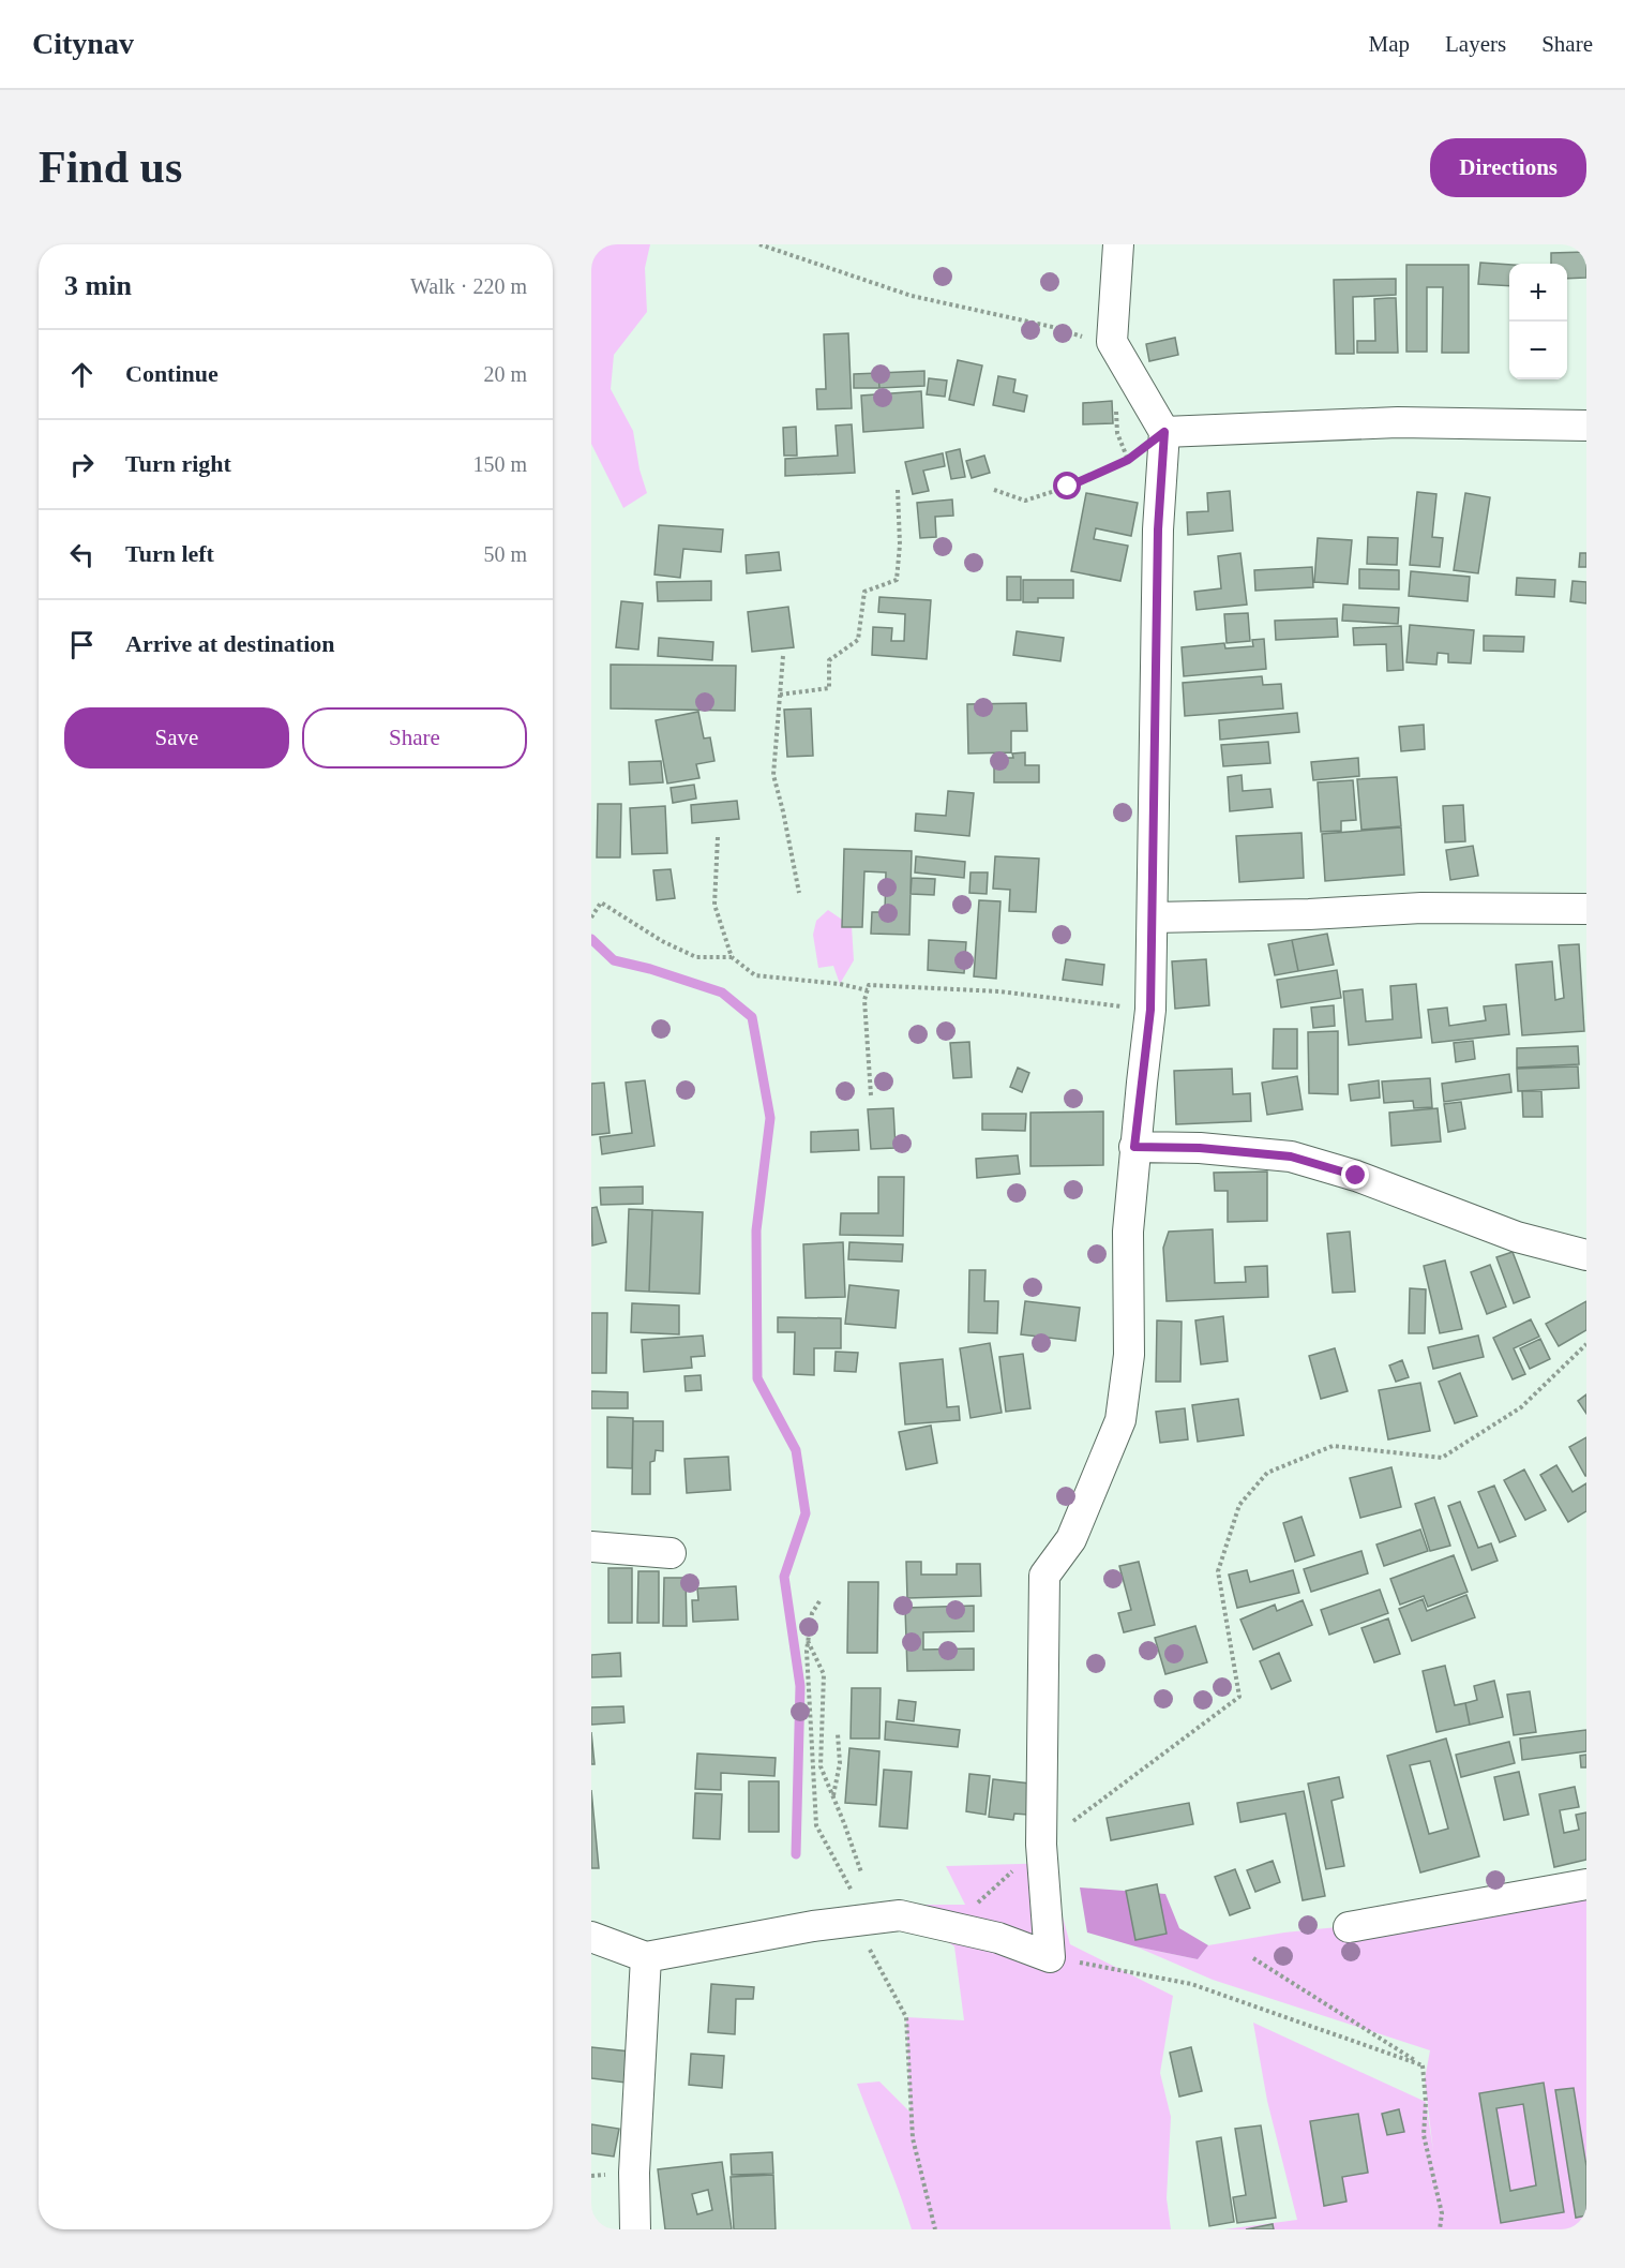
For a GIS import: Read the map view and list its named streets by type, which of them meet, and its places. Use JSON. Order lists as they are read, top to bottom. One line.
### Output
{"page":{"header":"Citynav","nav":["Map","Layers","Share"],"buttons":["Directions",["Save","Share"]],"title":"Find us","heading":["3 min","Walk · 220 m"],"map_buttons":["+","−"],"list":[["Continue","20 m"],["Turn right","150 m"],["Turn left","50 m"],"Arrive at destination"]}}
